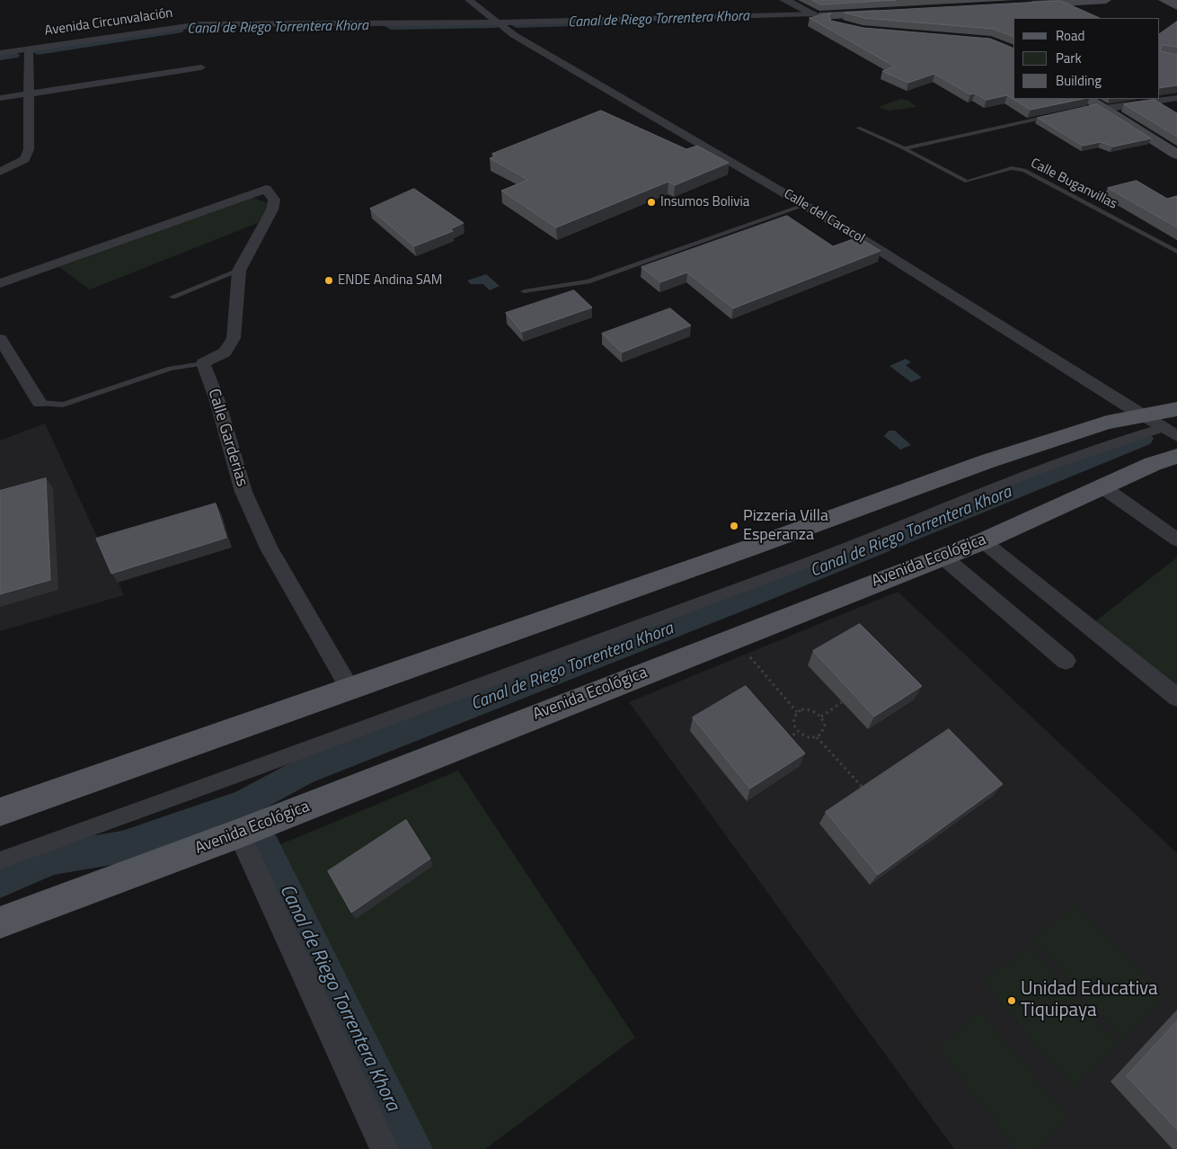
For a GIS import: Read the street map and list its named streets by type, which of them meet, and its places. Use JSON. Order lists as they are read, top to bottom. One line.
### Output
{"streets":{"main road":["Avenida Circunvalación","Avenida Ecológica"],"street":["Calle del Caracol","Calle Garderias"],"lane":["Calle Buganvillas"]},"crossings":[["Avenida Circunvalación","Calle del Caracol"],["Calle del Caracol","Avenida Ecológica"]],"water":["Canal de Riego Torrentera Khora"],"places":["Insumos Bolivia","ENDE Andina SAM","Pizzeria Villa Esperanza","Unidad Educativa Tiquipaya"],"legend":["Road","Park","Building"]}
